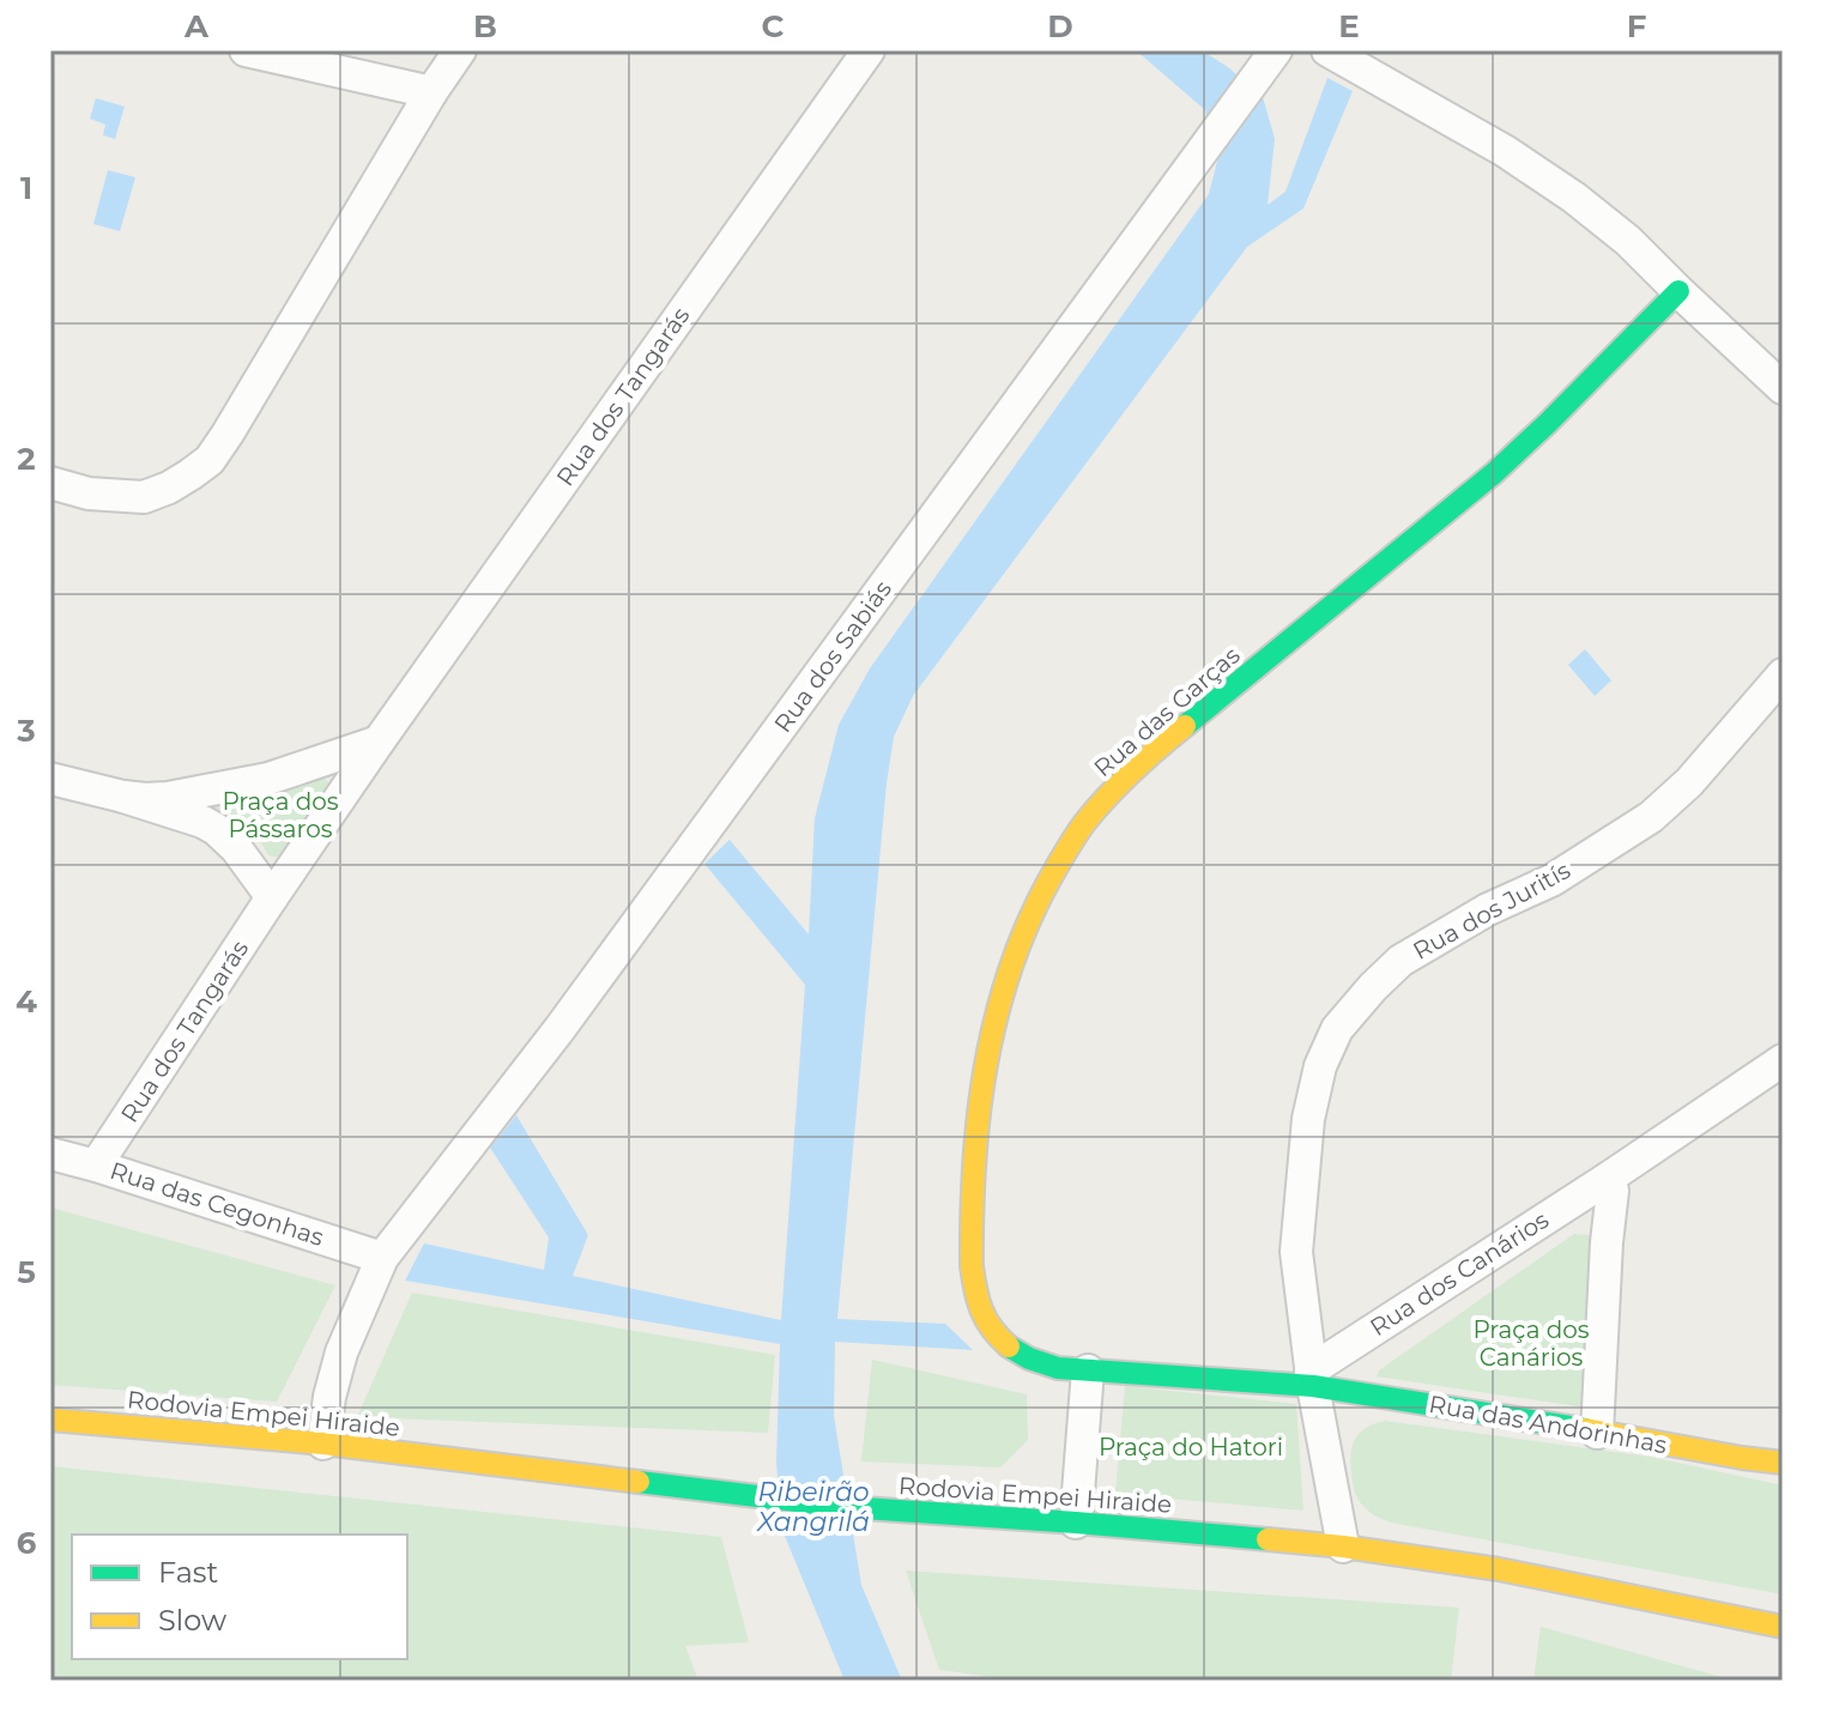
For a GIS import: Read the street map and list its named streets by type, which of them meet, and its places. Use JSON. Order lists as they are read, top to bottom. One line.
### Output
{"streets":{"street":["Rua dos Tangarás","Rua dos Sabiás","Rua das Garças","Rua dos Juritís","Rua das Cegonhas","Rua dos Canários","Rodovia Empei Hiraide","Rua das Andorinhas"]},"crossings":[["Rua dos Tangarás","Rua das Cegonhas"],["Rua dos Sabiás","Rua das Cegonhas"],["Rua dos Sabiás","Rodovia Empei Hiraide"],["Rua das Garças","Rua dos Juritís"],["Rua das Garças","Rua dos Canários"],["Rua das Garças","Rua das Andorinhas"],["Rua dos Juritís","Rua dos Canários"],["Rua dos Juritís","Rodovia Empei Hiraide"],["Rua dos Juritís","Rua das Andorinhas"],["Rua dos Canários","Rua das Andorinhas"]],"water":["Ribeirão Xangrilá"],"parks":["Praça dos Pássaros","Praça dos Canários","Praça do Hatori"],"legend":["Fast","Slow"],"grid":{"columns":["A","B","C","D","E","F"],"rows":["1","2","3","4","5","6"]}}
